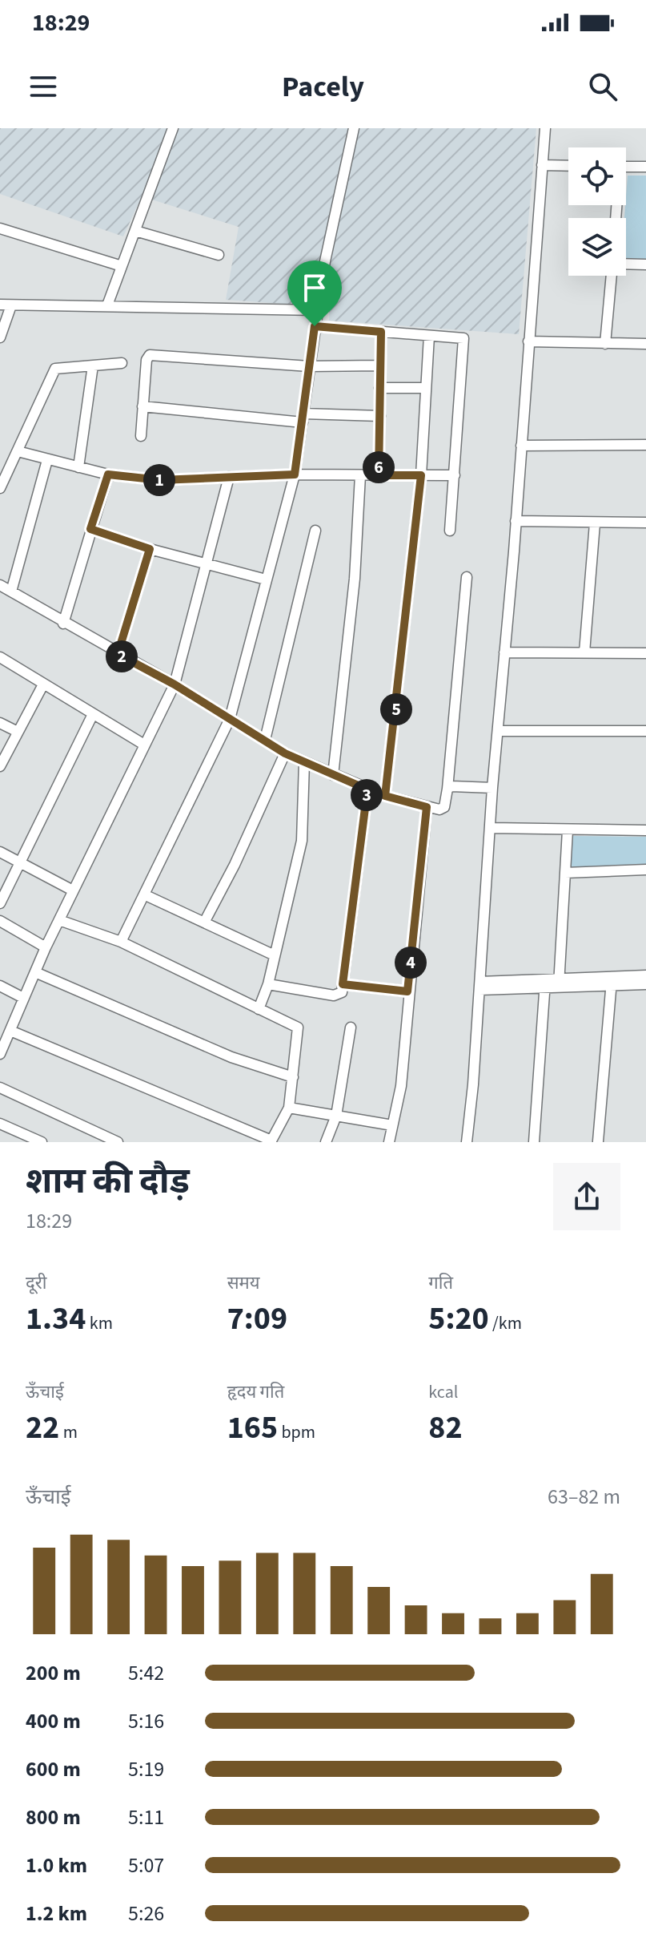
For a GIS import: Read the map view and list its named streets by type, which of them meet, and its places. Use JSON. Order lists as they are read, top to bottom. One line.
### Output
{"page":{"status":"18:29","header":"Pacely","pins":["6","1","2","5","3","4"],"heading":["शाम की दौड़","18:29"],"stats":[["दूरी","1.34 km"],["समय","7:09"],["गति","5:20 /km"],["ऊँचाई","22 m"],["हृदय गति","165 bpm"],["kcal","82"]],"chart":["ऊँचाई","63–82 m"],"list":[{"name":"200 m","note":"5:42"},{"name":"400 m","note":"5:16"},{"name":"600 m","note":"5:19"},{"name":"800 m","note":"5:11"},{"name":"1.0 km","note":"5:07"},{"name":"1.2 km","note":"5:26"}]}}
